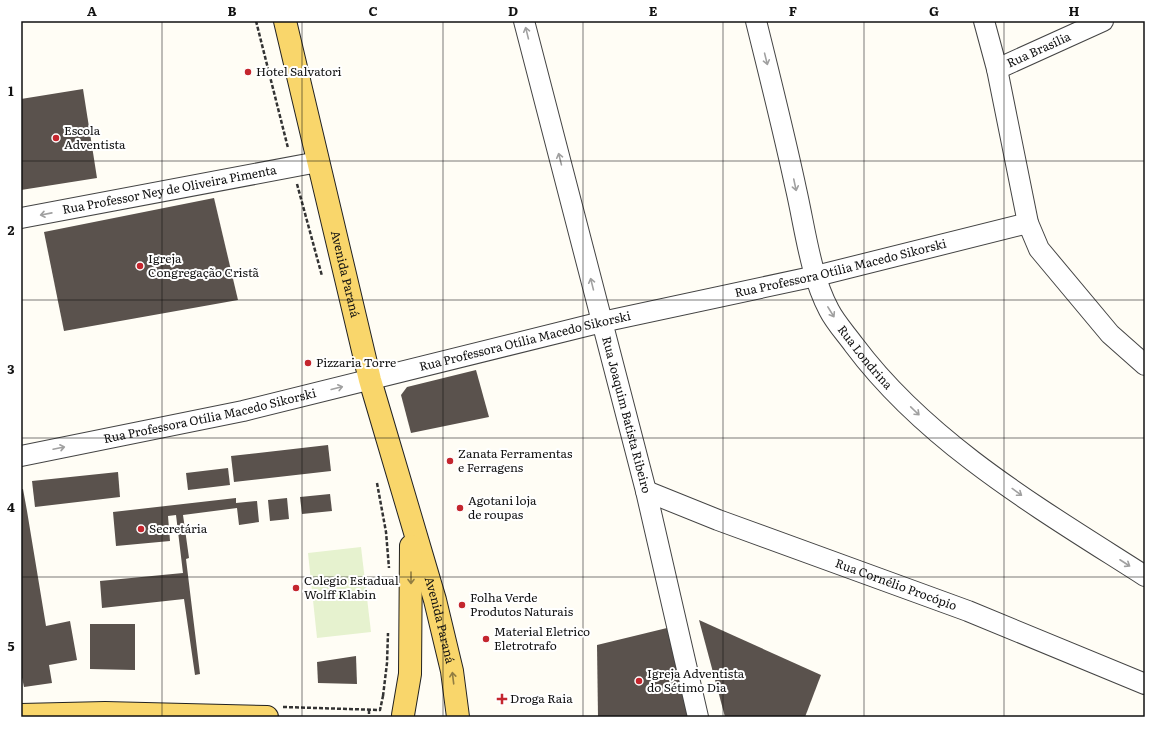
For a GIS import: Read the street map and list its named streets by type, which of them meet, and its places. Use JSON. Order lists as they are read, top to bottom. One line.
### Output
{"streets":{"main road":["Avenida Paraná"],"street":["Rua Brasília","Rua Professor Ney de Oliveira Pimenta","Rua Professora Otília Macedo Sikorski","Rua Londrina","Rua Joaquim Batista Ribeiro","Rua Cornélio Procópio"]},"crossings":[["Rua Professor Ney de Oliveira Pimenta","Avenida Paraná"],["Rua Professora Otília Macedo Sikorski","Avenida Paraná"],["Rua Professora Otília Macedo Sikorski","Rua Londrina"],["Rua Professora Otília Macedo Sikorski","Rua Joaquim Batista Ribeiro"],["Rua Joaquim Batista Ribeiro","Rua Cornélio Procópio"]],"one_way":["Rua Professor Ney de Oliveira Pimenta","Rua Londrina","Rua Joaquim Batista Ribeiro"],"places":{"other":["Hotel Salvatori","Escola Adventista","Igreja Congregação Cristã","Pizzaria Torre","Zanata Ferramentas e Ferragens","Agotani loja de roupas","Secretária","Colegio Estadual Wolff Klabin","Folha Verde Produtos Naturais","Material Eletrico Eletrotrafo","Igreja Adventista do Sétimo Dia"],"health":["Droga Raia"]},"grid":{"columns":["A","B","C","D","E","F","G","H"],"rows":["1","2","3","4","5"]}}
